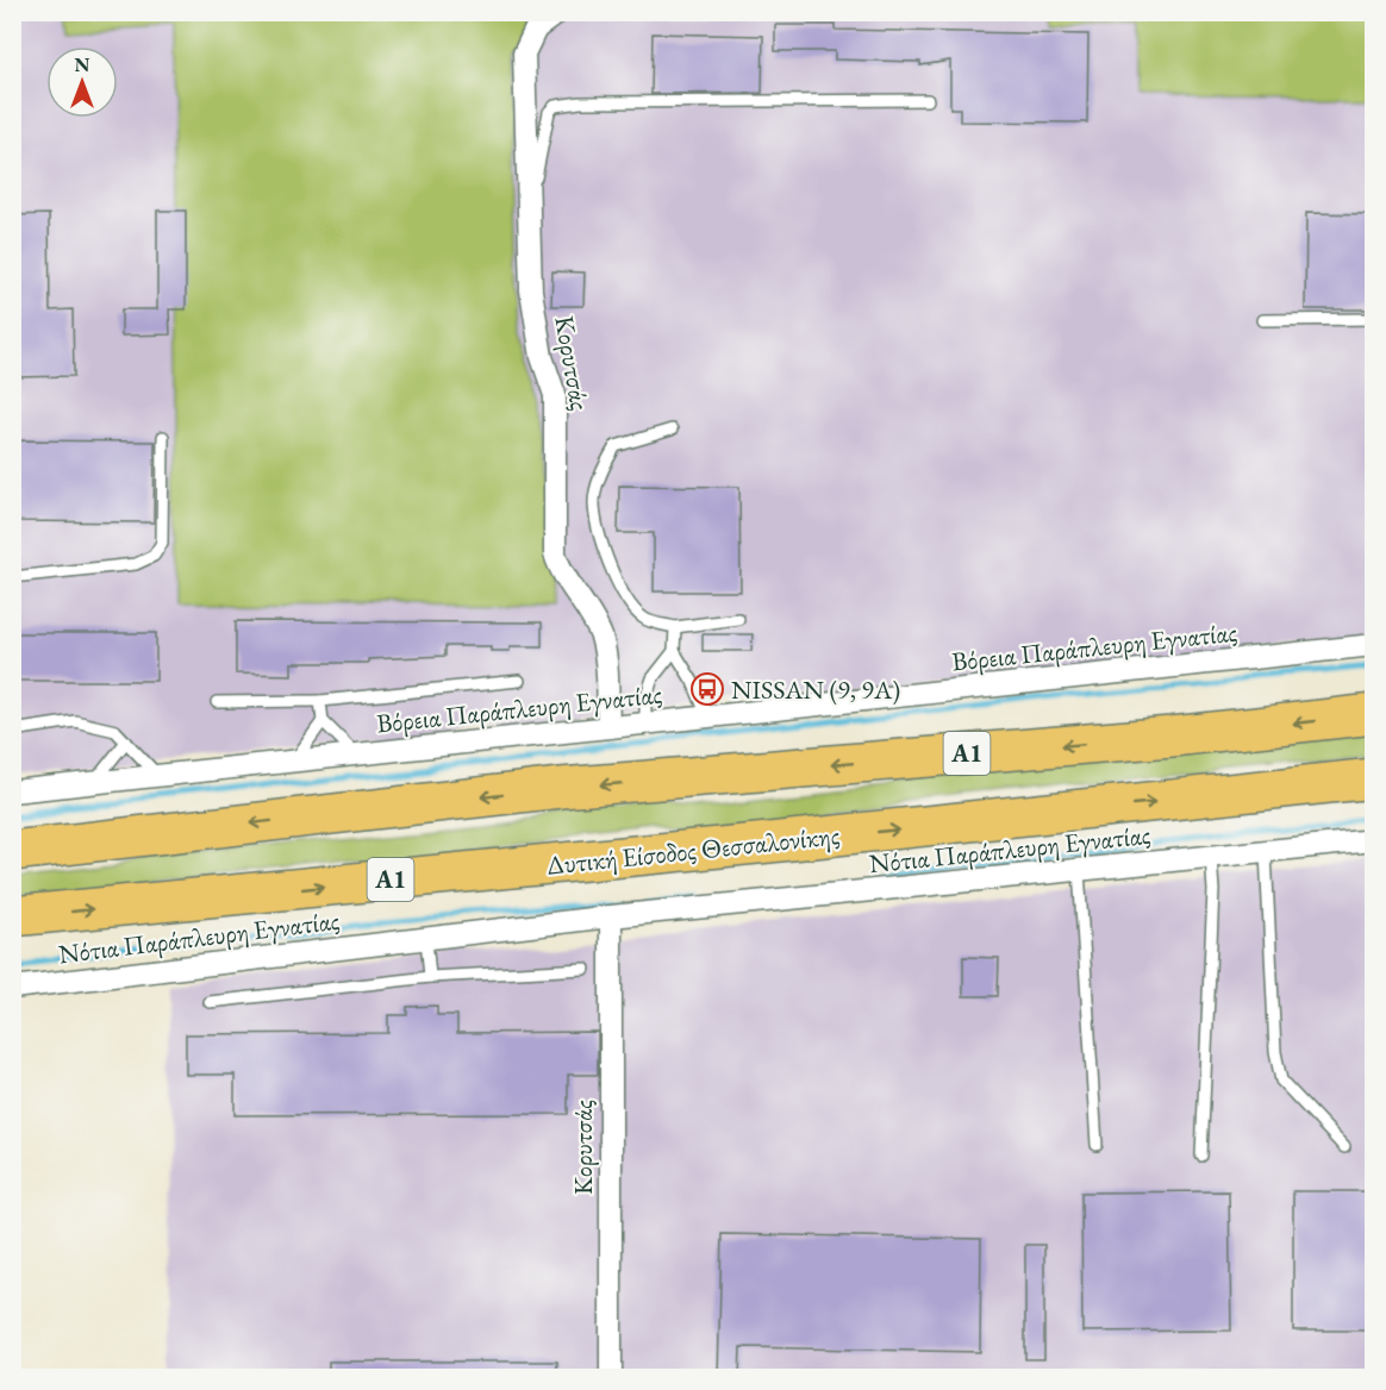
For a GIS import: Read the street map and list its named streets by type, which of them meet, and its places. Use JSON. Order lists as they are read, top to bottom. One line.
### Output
{"streets":{"highway":["Α1","Δυτική Είσοδος Θεσσαλονίκης"],"street":["Κορυτσάς","Βόρεια Παράπλευρη Εγνατίας","Νότια Παράπλευρη Εγνατίας"]},"crossings":[["Κορυτσάς","Βόρεια Παράπλευρη Εγνατίας"],["Κορυτσάς","Νότια Παράπλευρη Εγνατίας"]],"places":{"bus stop":["NISSAN (9, 9Α)"]},"north":"top"}
